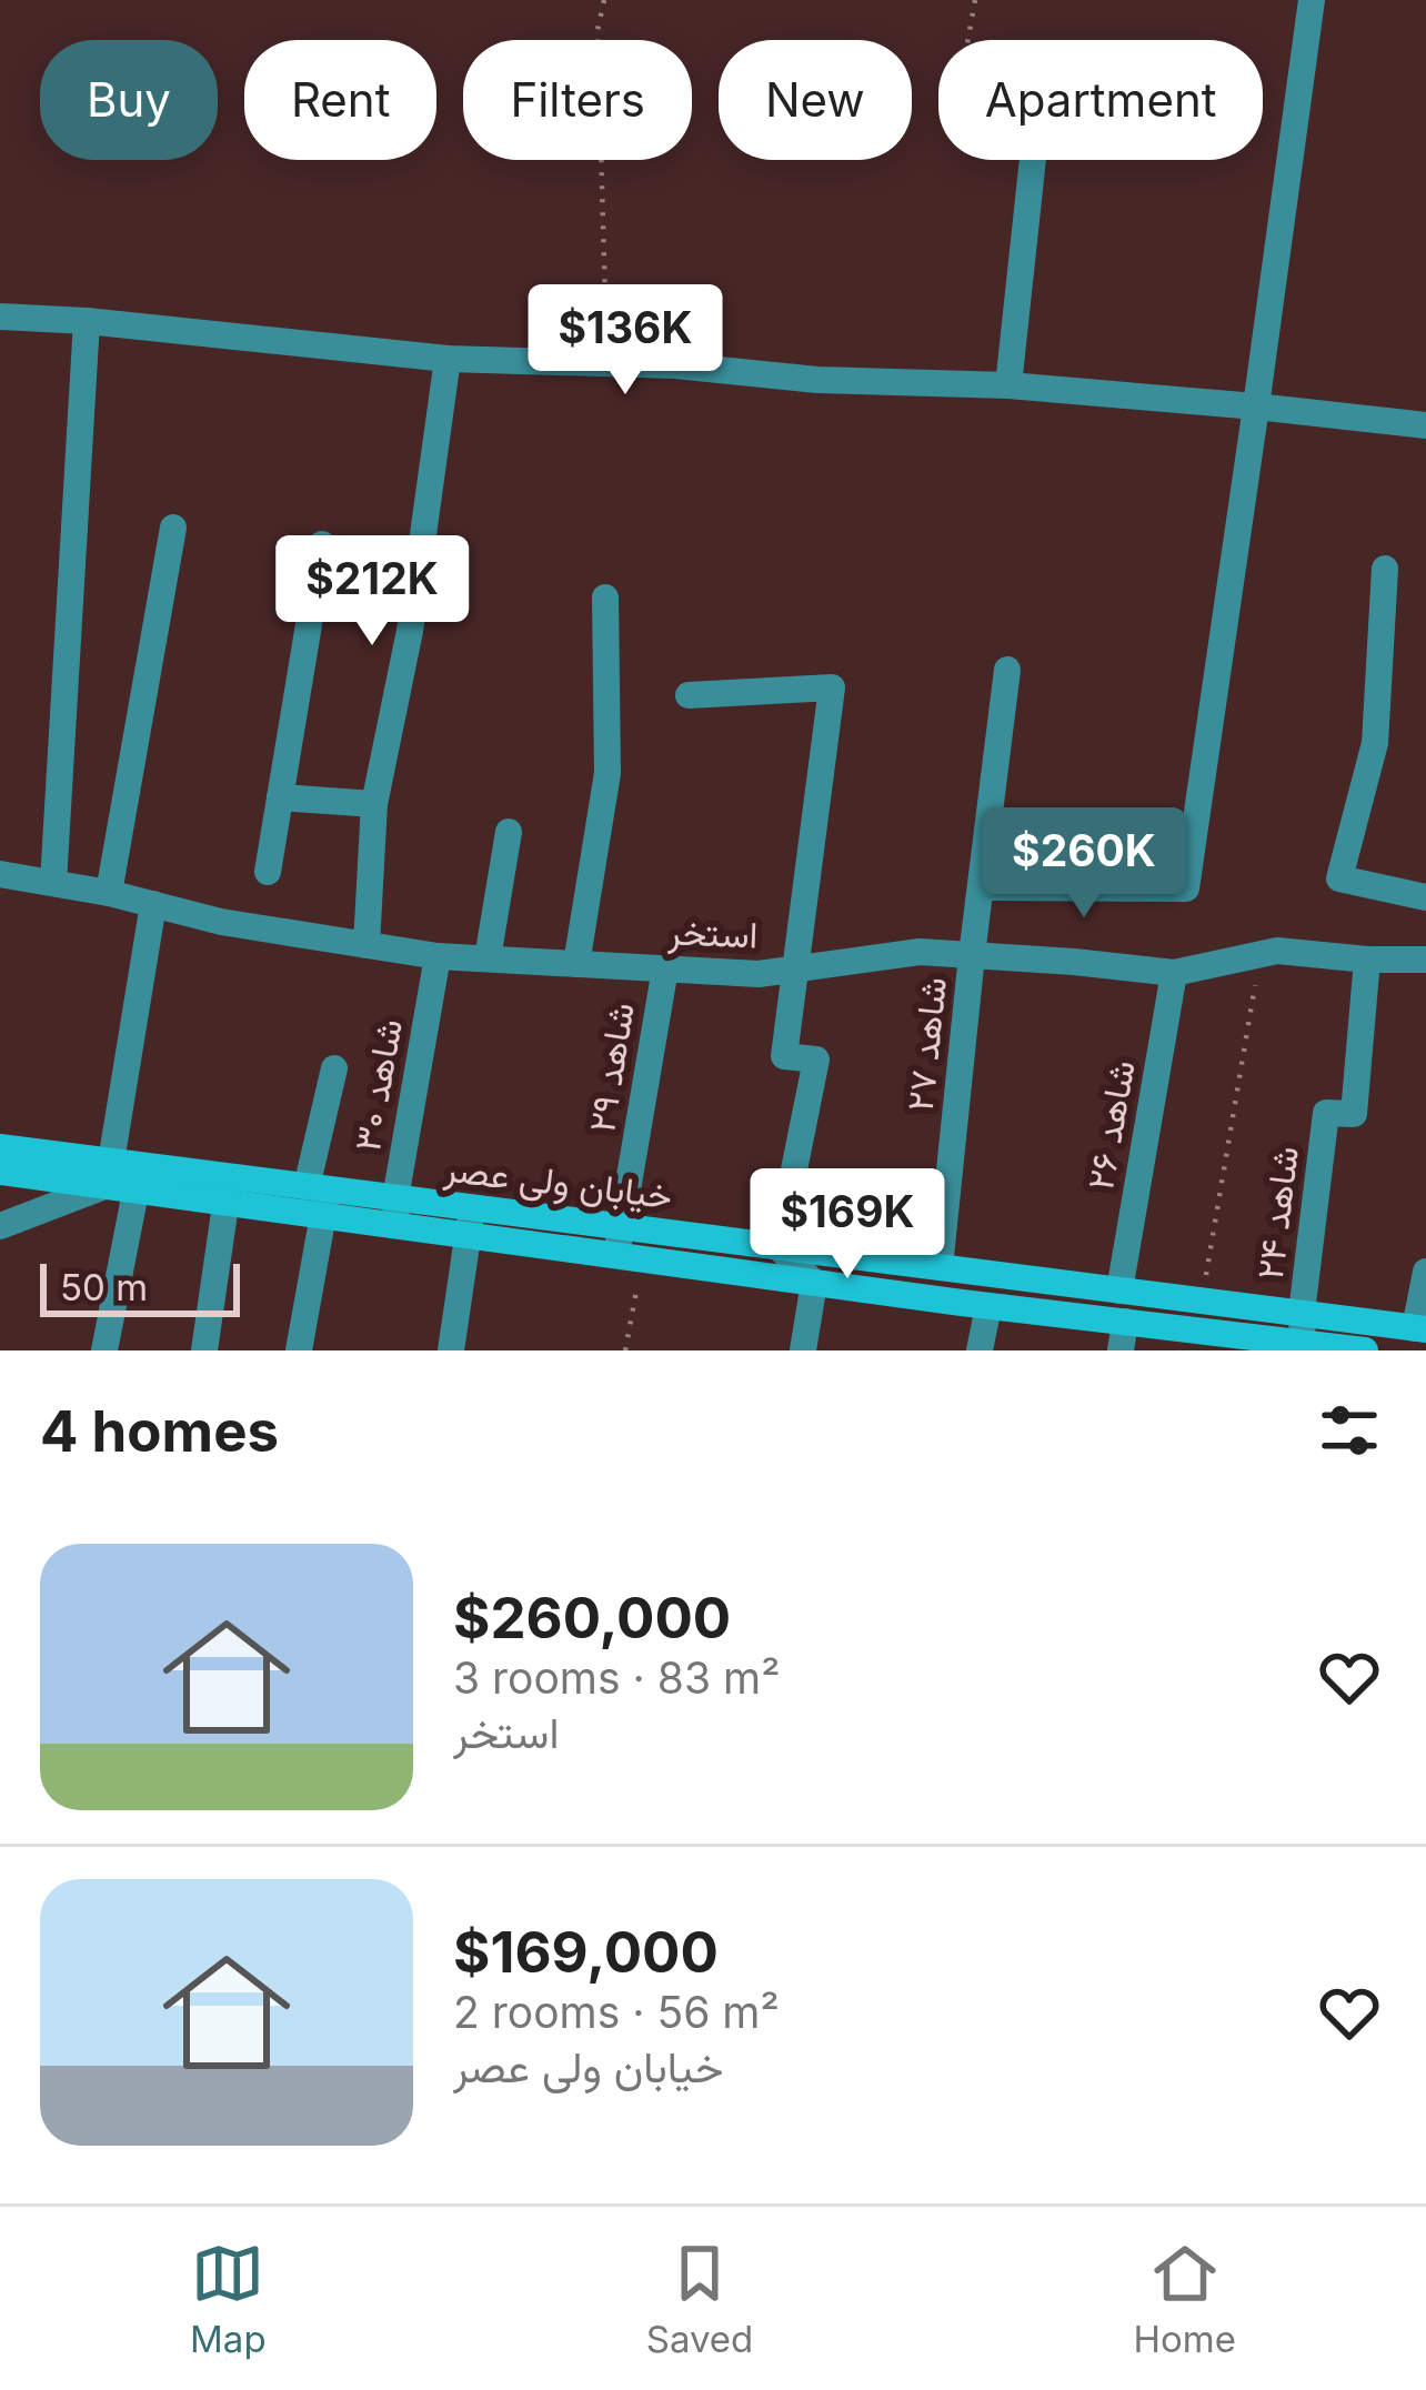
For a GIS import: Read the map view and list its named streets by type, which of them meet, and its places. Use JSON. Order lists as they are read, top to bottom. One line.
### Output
{"streets":{"main road":["خیابان ولی عصر"],"street":["استخر","شاهد ۲۷","شاهد ۲۹","شاهد ۳۰","شاهد ۲۶","شاهد ۲۴"]},"crossings":[["استخر","شاهد ۲۷"],["استخر","شاهد ۲۹"],["استخر","شاهد ۳۰"],["استخر","شاهد ۲۶"],["استخر","شاهد ۲۴"],["شاهد ۲۷","خیابان ولی عصر"],["شاهد ۲۹","خیابان ولی عصر"],["شاهد ۳۰","خیابان ولی عصر"],["شاهد ۲۶","خیابان ولی عصر"],["خیابان ولی عصر","شاهد ۲۴"]],"scale_bar":"50 m","page":{"chip":["Buy","Rent","Filters","New","Apartment"],"price":["$136K","$212K","$260K","$169K"],"scale":"50 m","heading":"4 homes","list":[{"name":"$260,000","note":"3 rooms · 83 m² · استخر"},{"name":"$169,000","note":"2 rooms · 56 m² · خیابان ولی عصر"}],"tabs":["Map","Saved","Home"]}}
